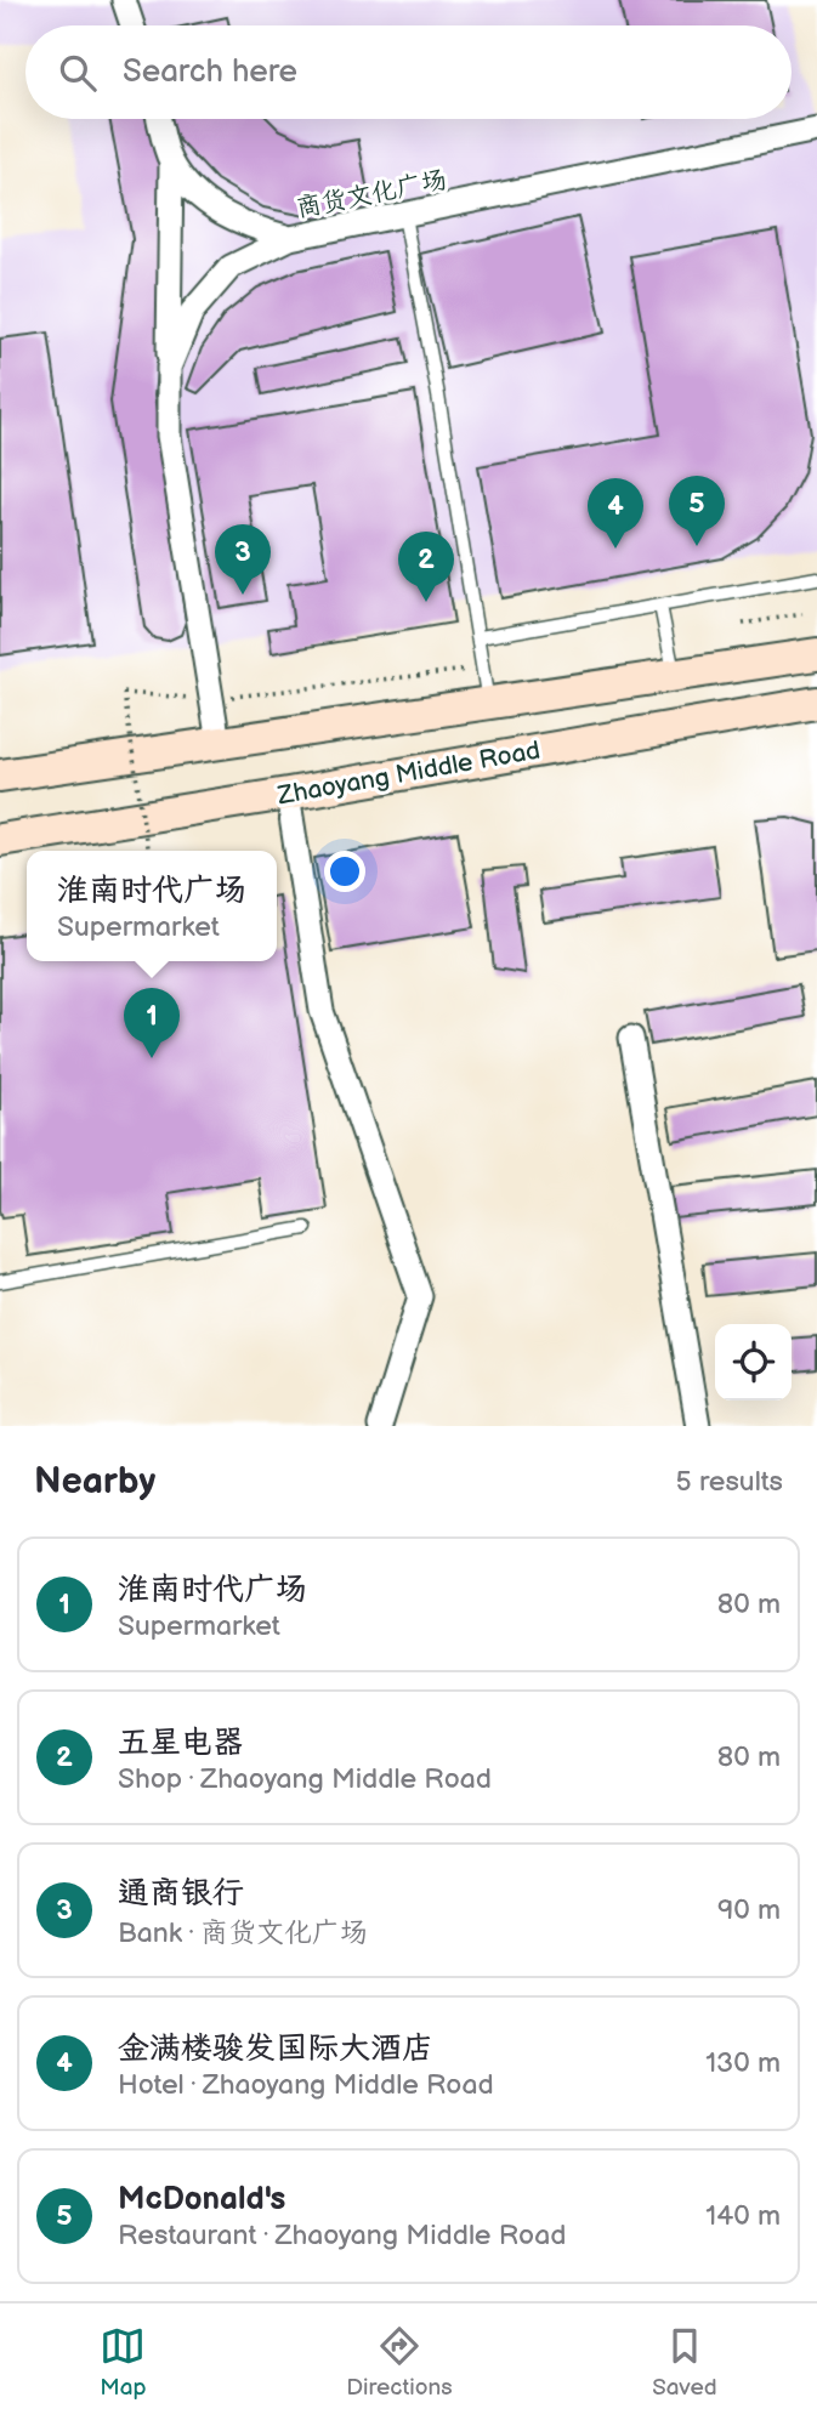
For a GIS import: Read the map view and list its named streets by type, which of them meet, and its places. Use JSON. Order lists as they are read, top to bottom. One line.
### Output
{"streets":{"main road":["Zhaoyang Middle Road"],"street":["商货文化广场"]},"crossings":[["商货文化广场","Zhaoyang Middle Road"]],"page":{"search":"Search here","pins":["5","4","3","2","1"],"popup":["淮南时代广场","Supermarket"],"heading":["Nearby","5 results"],"list":[{"mark":"1","name":"淮南时代广场","note":"Supermarket","value":"80 m"},{"mark":"2","name":"五星电器","note":"Shop · Zhaoyang Middle Road","value":"80 m"},{"mark":"3","name":"通商银行","note":"Bank · 商货文化广场","value":"90 m"},{"mark":"4","name":"金满楼骏发国际大酒店","note":"Hotel · Zhaoyang Middle Road","value":"130 m"},{"mark":"5","name":"McDonald's","note":"Restaurant · Zhaoyang Middle Road","value":"140 m"}],"nav":["Map","Directions","Saved"]}}
